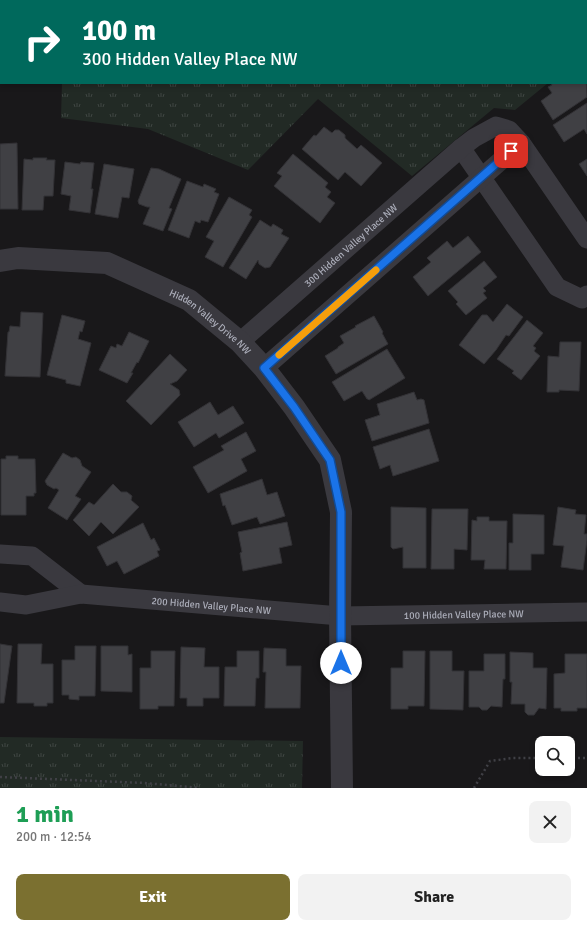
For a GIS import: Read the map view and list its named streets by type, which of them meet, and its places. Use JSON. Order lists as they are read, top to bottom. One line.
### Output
{"streets":{"street":["300 Hidden Valley Place NW","Hidden Valley Drive NW","200 Hidden Valley Place NW","100 Hidden Valley Place NW"]},"crossings":[["300 Hidden Valley Place NW","Hidden Valley Drive NW"],["Hidden Valley Drive NW","200 Hidden Valley Place NW"],["Hidden Valley Drive NW","100 Hidden Valley Place NW"],["200 Hidden Valley Place NW","100 Hidden Valley Place NW"]],"page":{"turn":["100 m","300 Hidden Valley Place NW"],"heading":["1 min","200 m · 12:54"],"buttons":["Exit","Share"]}}
